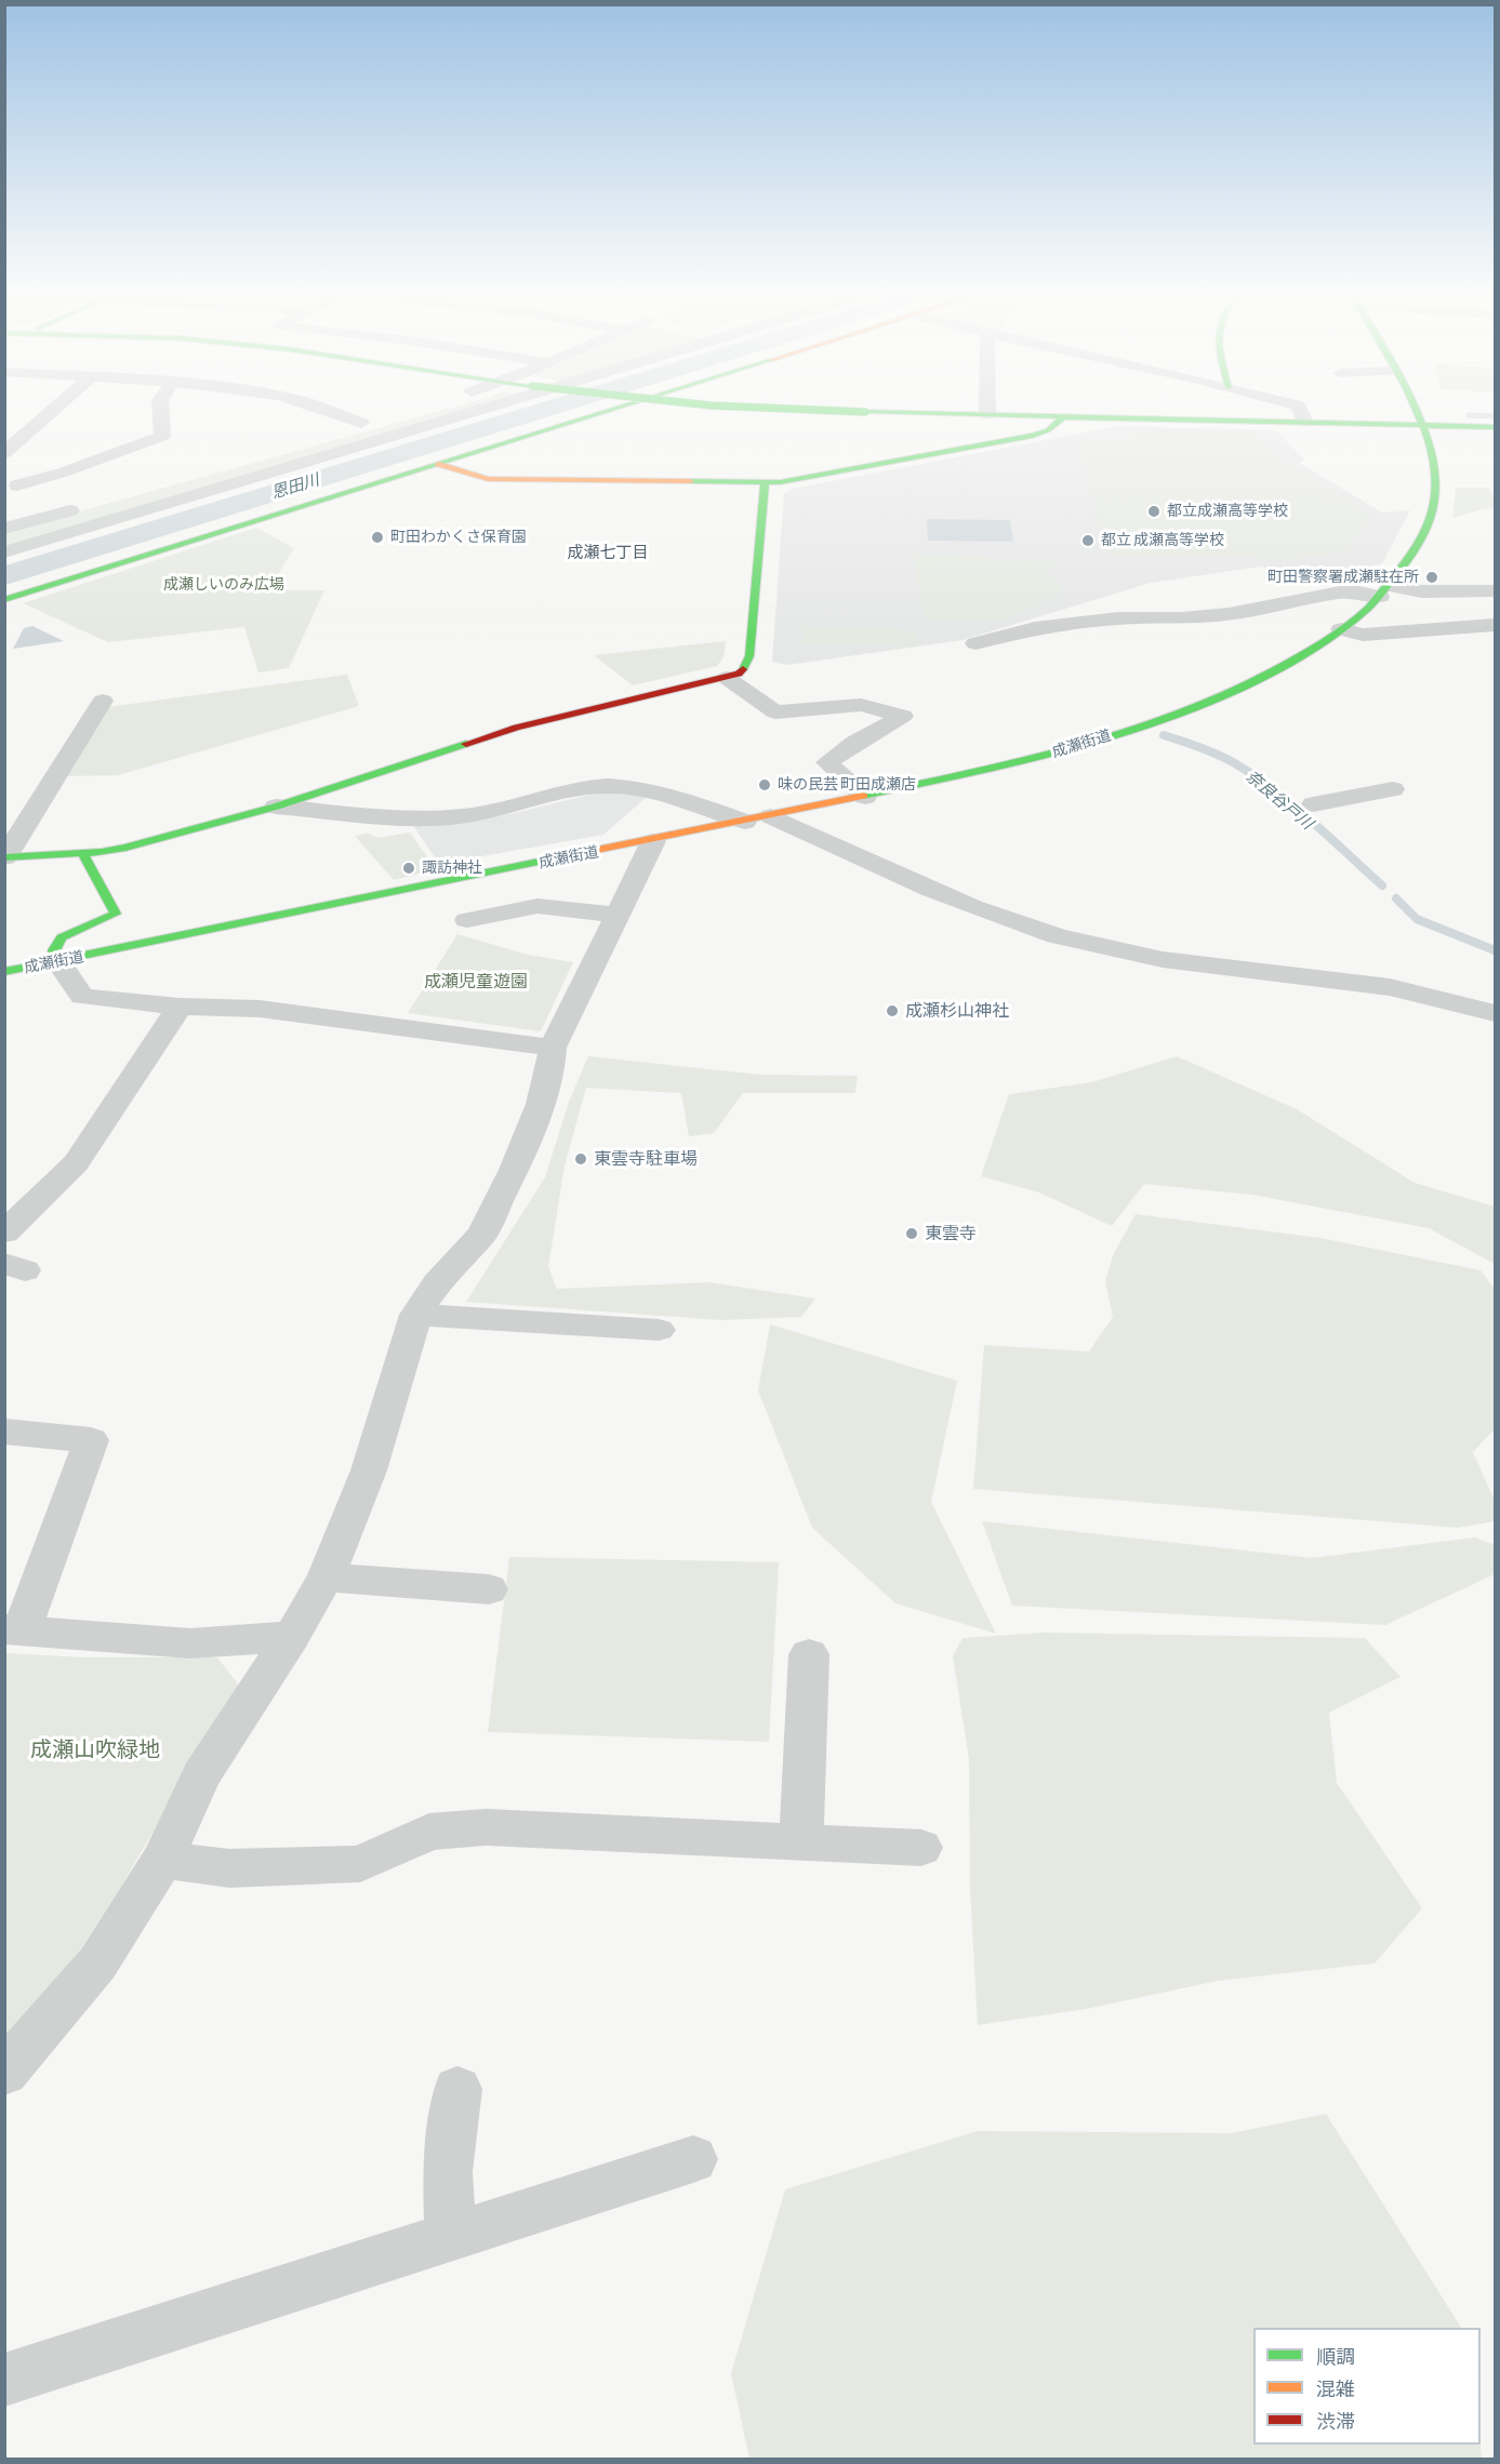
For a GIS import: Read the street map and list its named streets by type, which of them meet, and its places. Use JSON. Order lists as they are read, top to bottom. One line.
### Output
{"streets":{"street":["成瀬街道"]},"districts":["成瀬七丁目"],"water":["恩田川","奈良谷戸川"],"parks":["成瀬しいのみ広場","成瀬児童遊園","成瀬山吹緑地"],"places":["都立成瀬高等学校","町田わかくさ保育園","都立 成瀬高等学校","町田警察署成瀬駐在所","味の民芸 町田成瀬店","諏訪神社","成瀬杉山神社","東雲寺駐車場","東雲寺"],"legend":["順調","混雑","渋滞"]}
